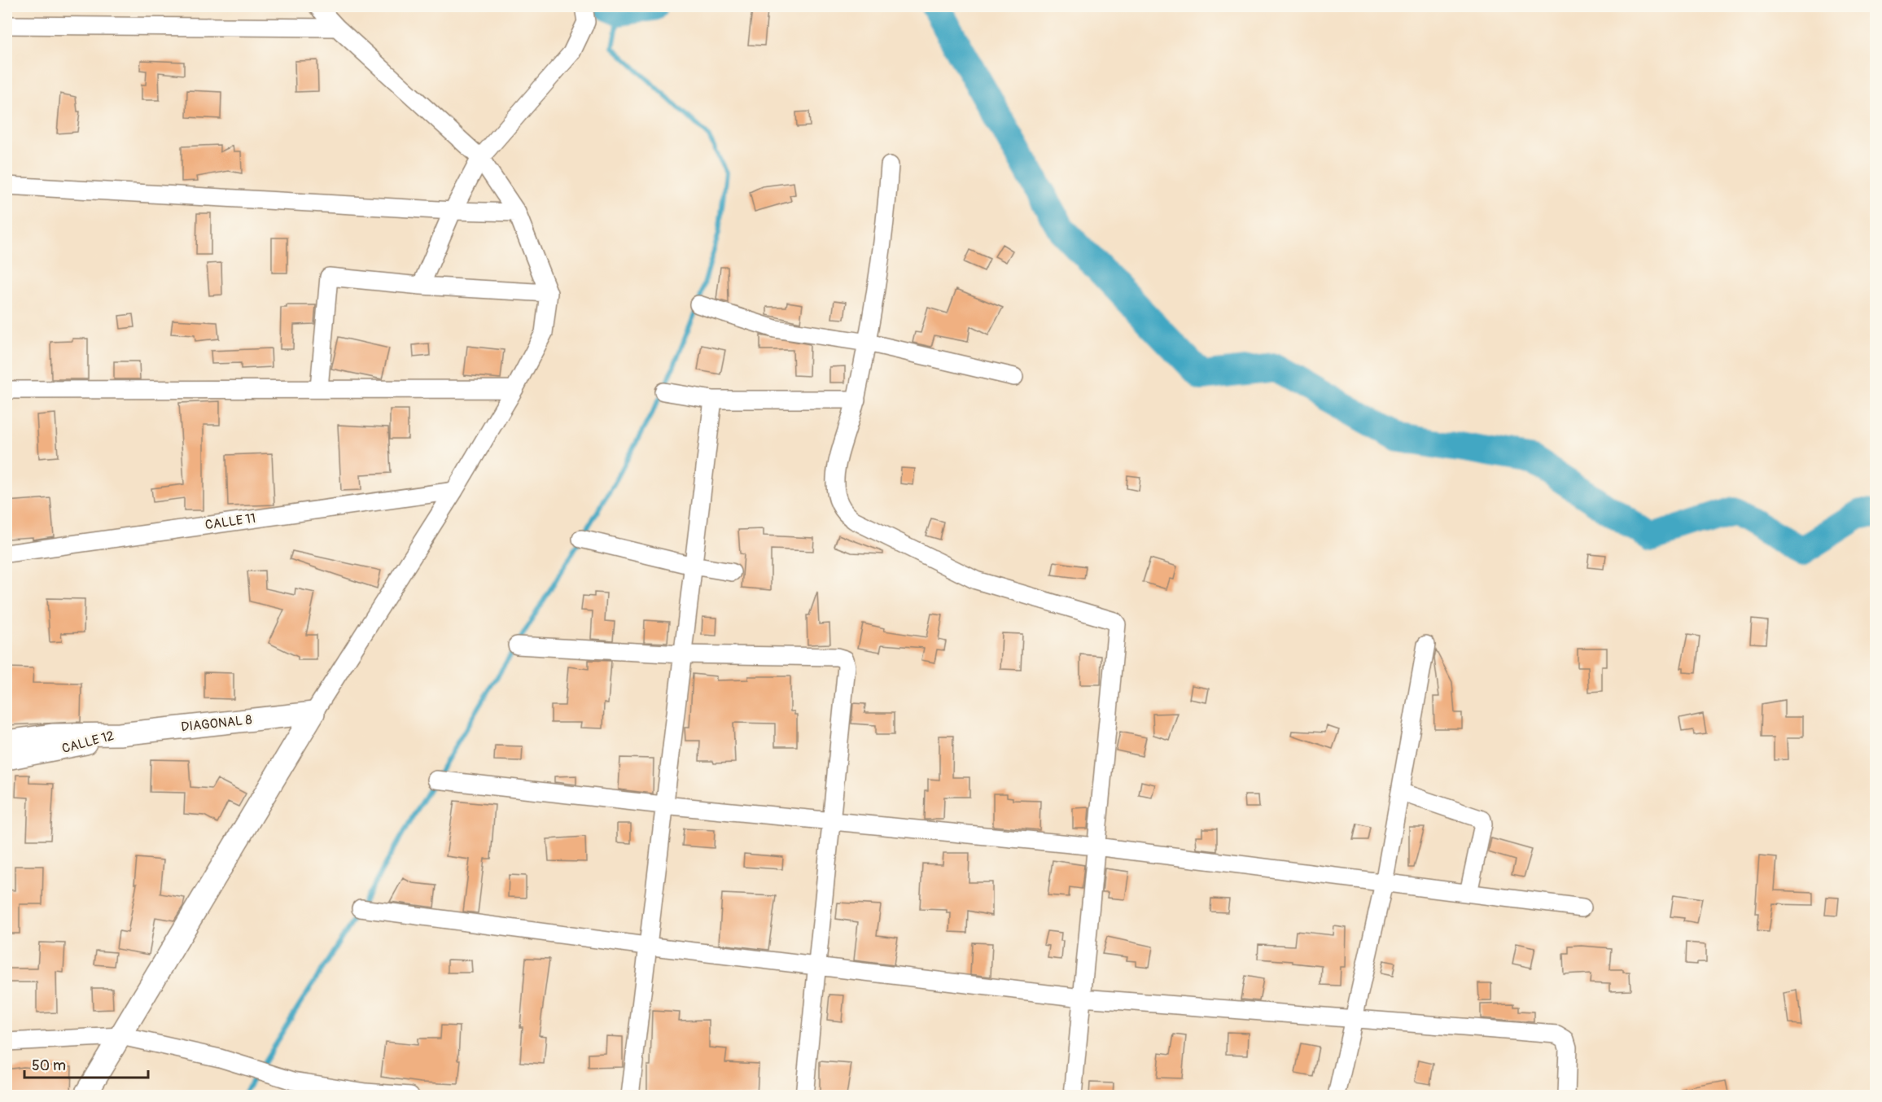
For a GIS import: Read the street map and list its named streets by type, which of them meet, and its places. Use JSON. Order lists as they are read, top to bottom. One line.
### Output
{"streets":{"street":["CALLE 11","DIAGONAL 8","CALLE 12"]},"crossings":[["DIAGONAL 8","CALLE 12"]],"scale_bar":"50 m"}
